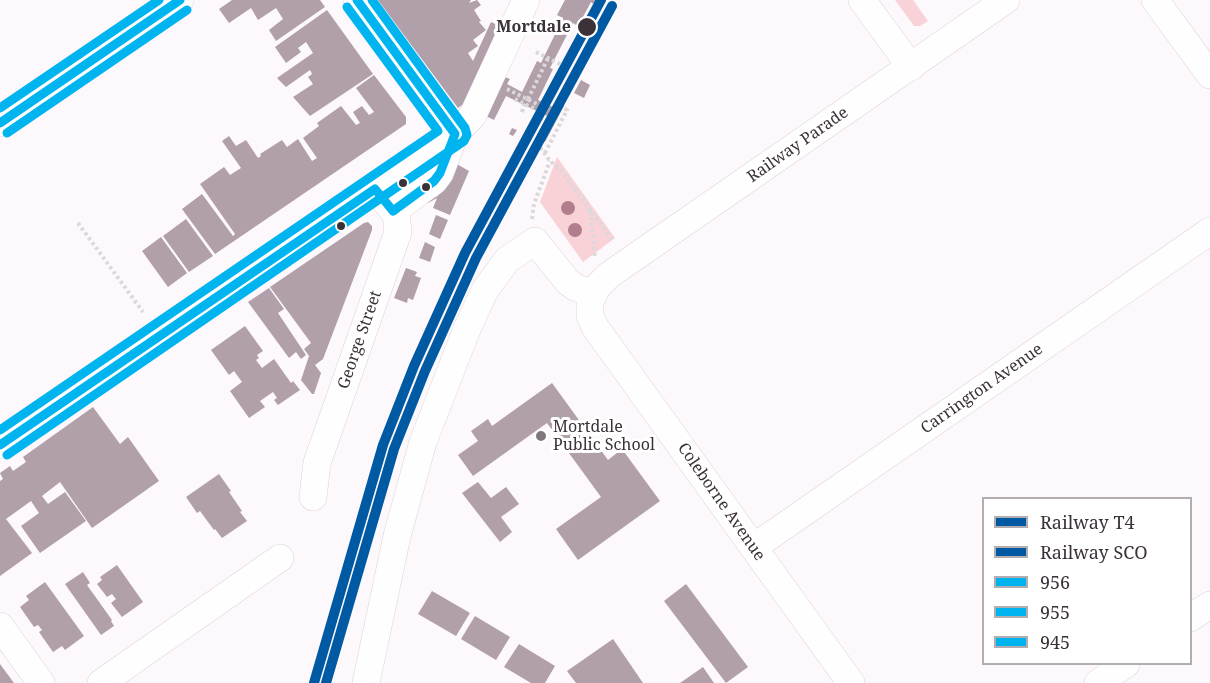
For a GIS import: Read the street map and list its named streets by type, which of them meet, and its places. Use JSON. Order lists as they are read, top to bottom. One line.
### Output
{"streets":{"street":["Railway Parade","George Street","Carrington Avenue","Coleborne Avenue"]},"crossings":[["Railway Parade","Coleborne Avenue"],["Carrington Avenue","Coleborne Avenue"]],"places":["Mortdale","Mortdale Public School"],"lines":["rail line T4","transit line 956","transit line 955","transit line 945","rail line SCO"],"legend":["Railway T4","Railway SCO","956","955","945"]}
